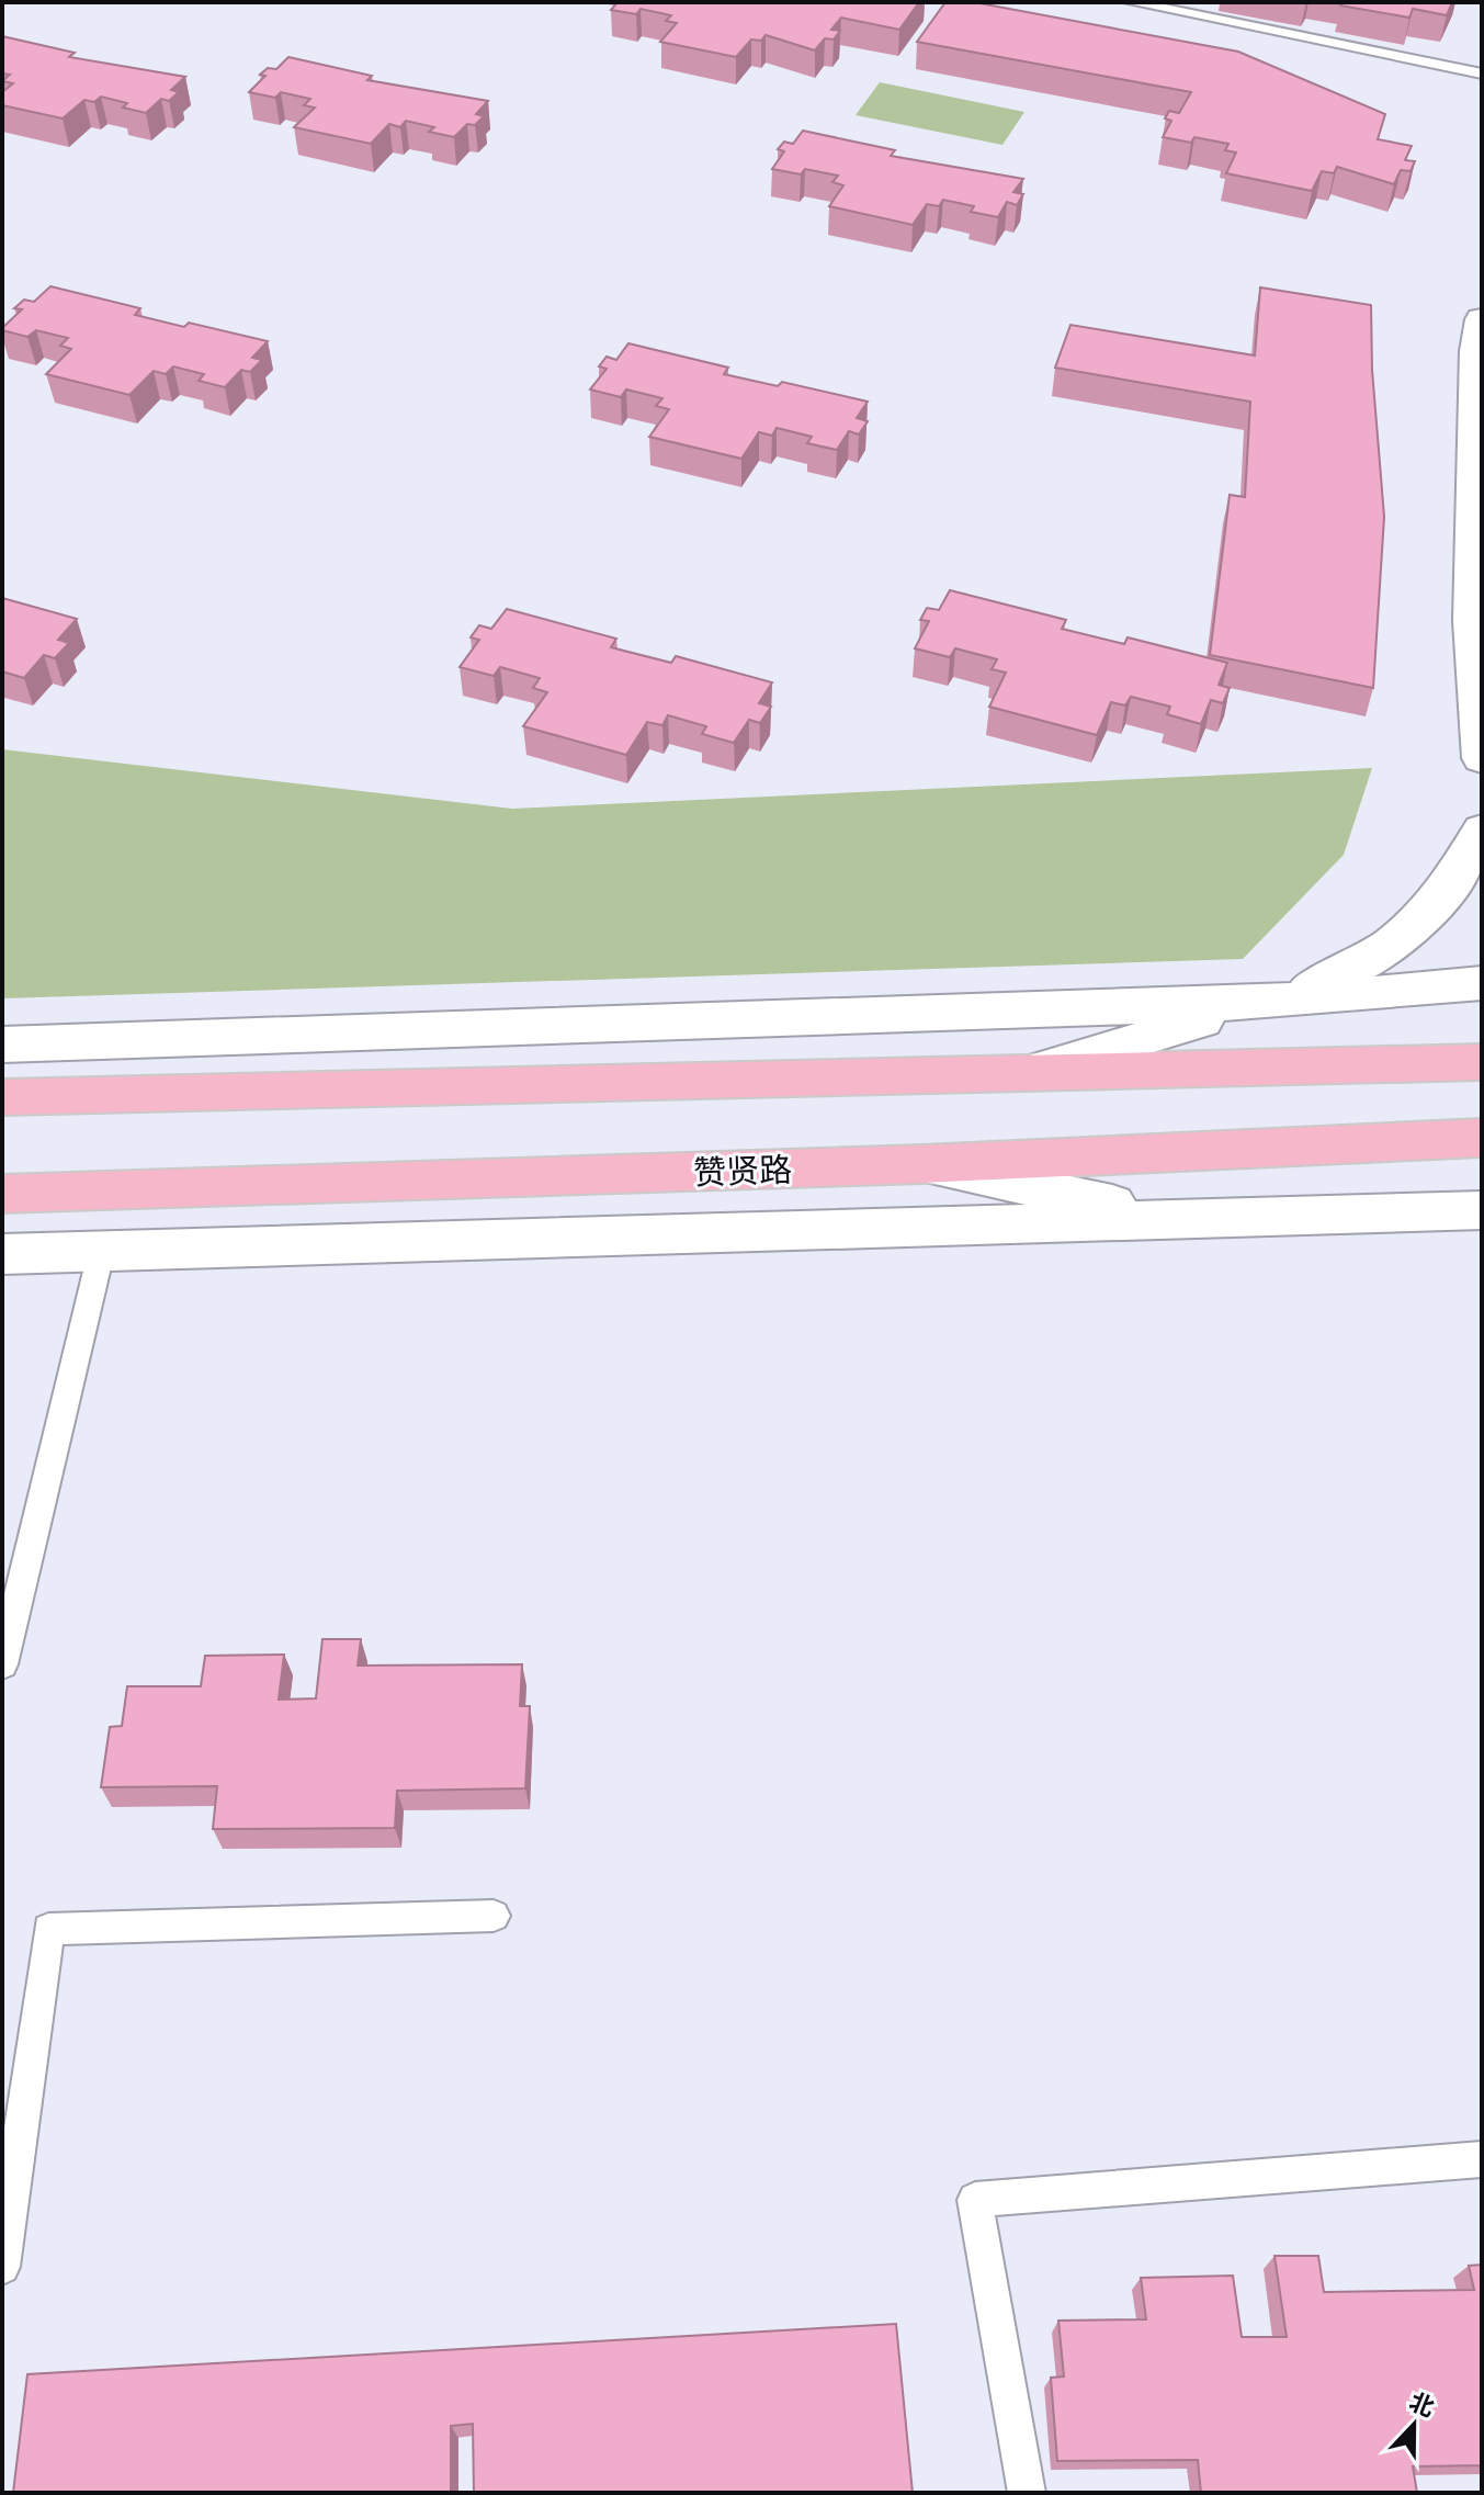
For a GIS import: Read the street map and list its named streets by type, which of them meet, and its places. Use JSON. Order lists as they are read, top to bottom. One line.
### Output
{"streets":{"main road":["赞贤路"]},"north":"top"}
